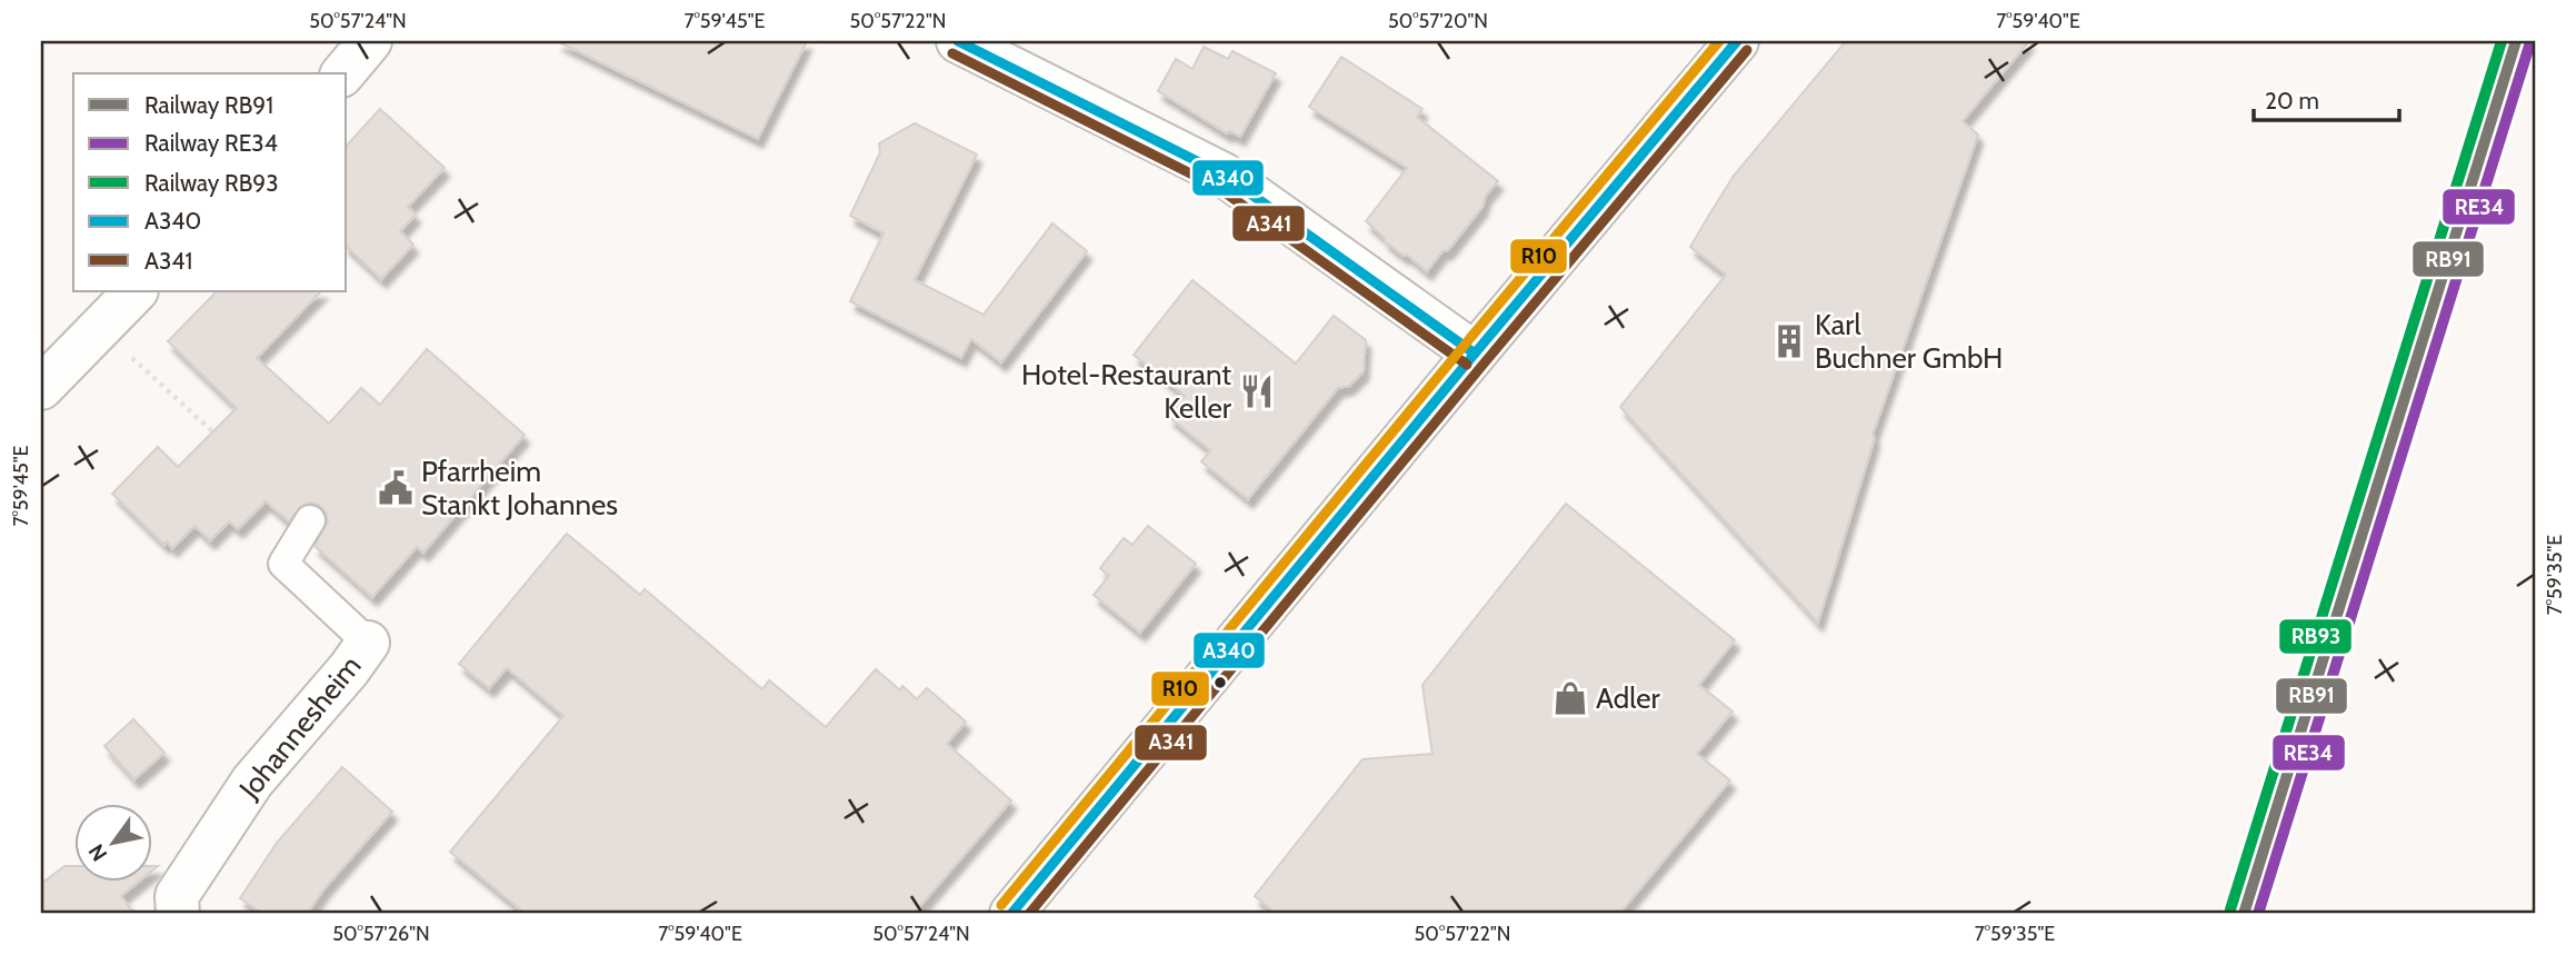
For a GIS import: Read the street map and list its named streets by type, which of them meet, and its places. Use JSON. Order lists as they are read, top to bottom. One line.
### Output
{"streets":{"street":["Johannesheim"]},"places":{"building":["Karl Buchner GmbH"],"restaurant":["Hotel-Restaurant Keller"],"public building":["Pfarrheim Stankt Johannes"],"shop":["Adler"]},"lines":["rail line RB91","rail line RB93","transit line A340","transit line R10","rail line RE34","transit line A341"],"legend":["Railway RB91","Railway RE34","Railway RB93","A340","A341"],"scale_bar":"20 m","north":"bottom left","coordinates":["50°57'24\"N","7°59'45\"E","50°57'22\"N","50°57'20\"N","7°59'40\"E","7°59'35\"E","50°57'26\"N"]}
